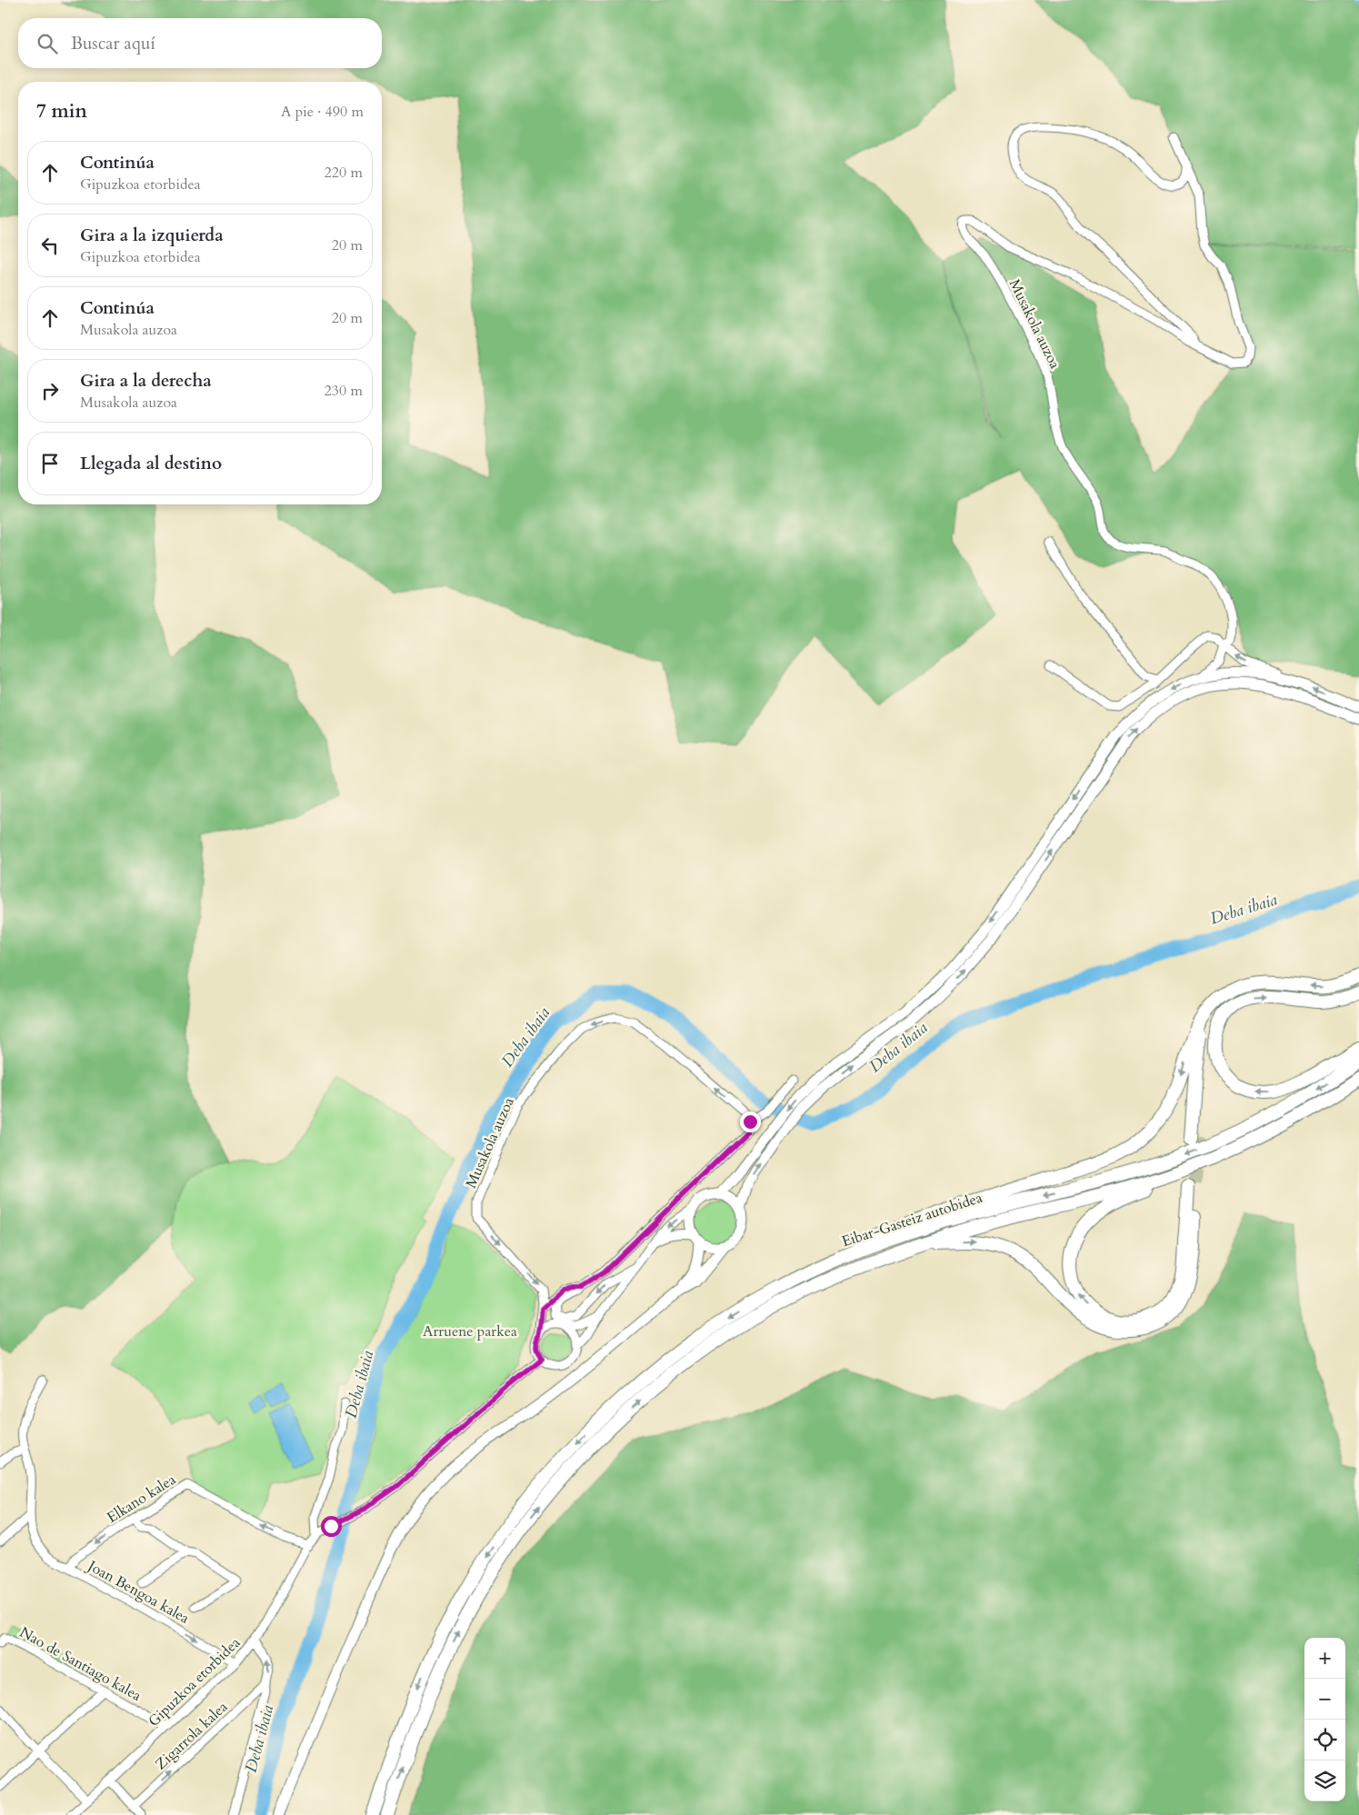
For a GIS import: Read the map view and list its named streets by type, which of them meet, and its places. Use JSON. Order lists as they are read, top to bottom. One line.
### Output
{"streets":{"highway":["Eibar-Gasteiz autobidea"],"street":["Musakola auzoa","Elkano kalea","Joan Bengoa kalea","Nao de Santiago kalea","Gipuzkoa etorbidea","Zigarrola kalea"]},"crossings":[["Musakola auzoa","Gipuzkoa etorbidea"],["Elkano kalea","Joan Bengoa kalea"],["Elkano kalea","Gipuzkoa etorbidea"],["Joan Bengoa kalea","Gipuzkoa etorbidea"],["Nao de Santiago kalea","Gipuzkoa etorbidea"]],"one_way":["Elkano kalea","Joan Bengoa kalea","Zigarrola kalea"],"water":["Deba ibaia"],"parks":["Arruene parkea"],"page":{"search":"Buscar aquí","heading":["7 min","A pie · 490 m"],"list":[["Continúa","Gipuzkoa etorbidea","220 m"],["Gira a la izquierda","Gipuzkoa etorbidea","20 m"],["Continúa","Musakola auzoa","20 m"],["Gira a la derecha","Musakola auzoa","230 m"],"Llegada al destino"],"map_buttons":["+","−"]}}
